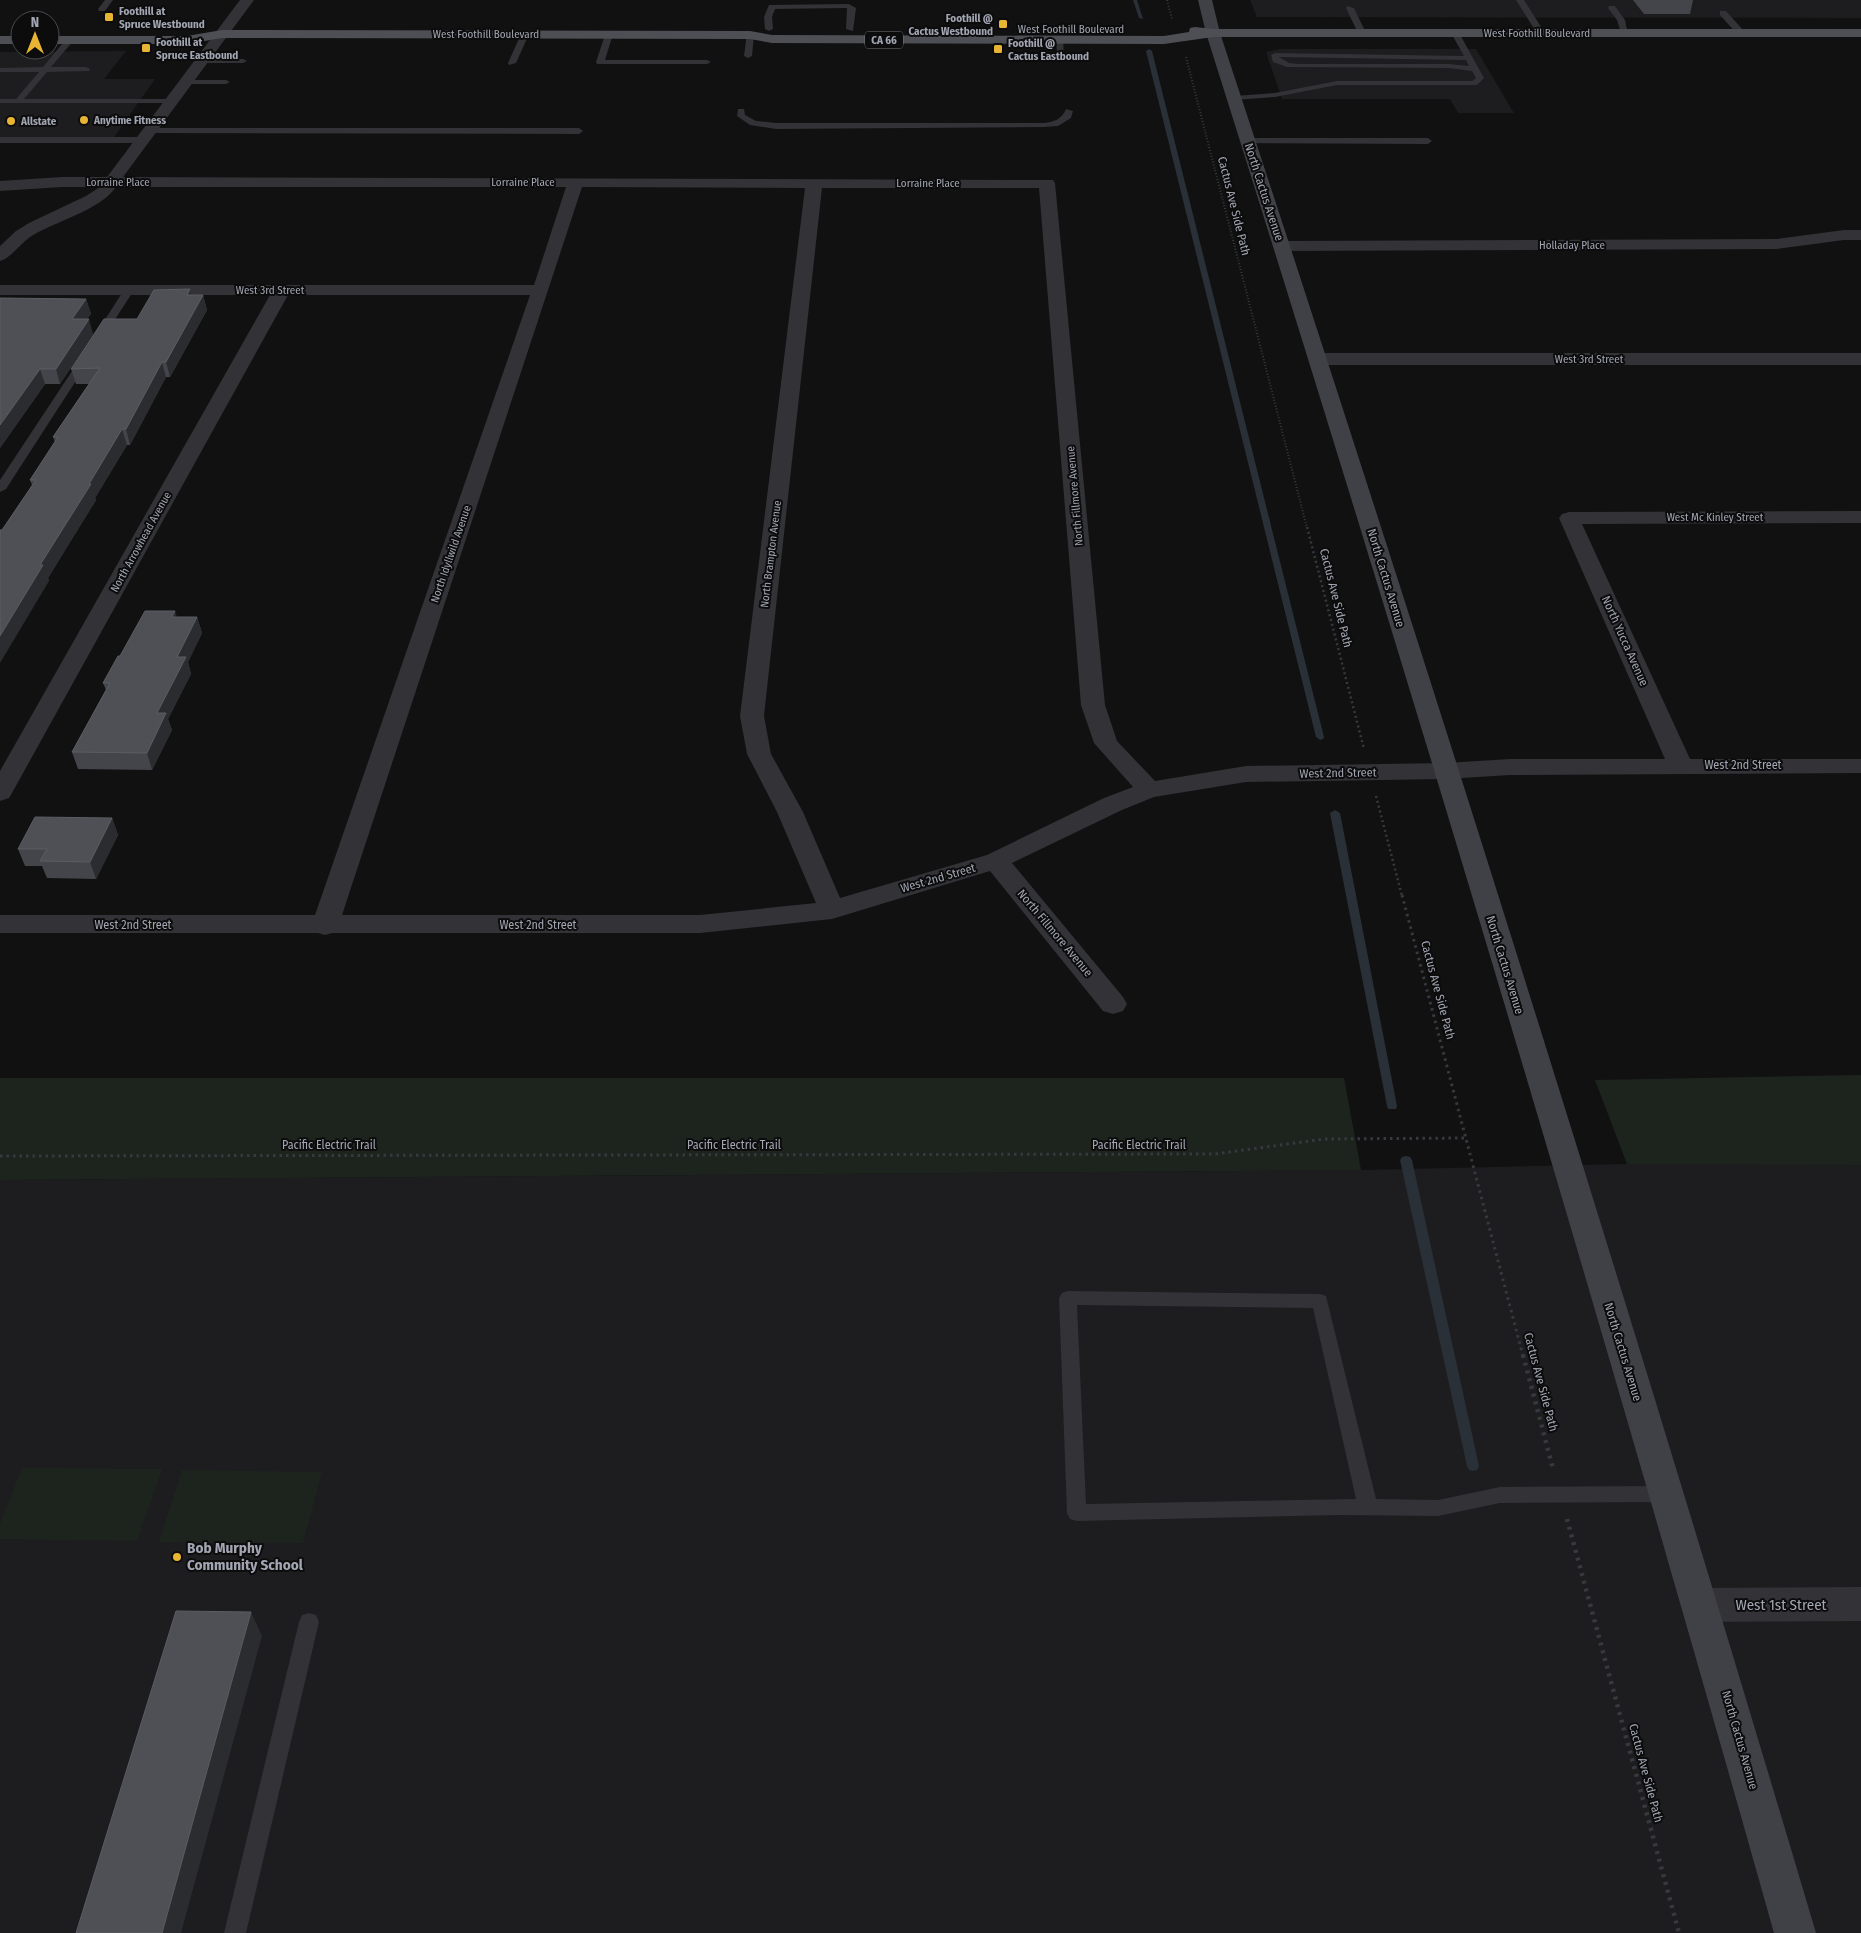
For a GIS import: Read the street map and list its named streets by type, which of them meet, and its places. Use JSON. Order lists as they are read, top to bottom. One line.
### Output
{"streets":{"main road":["West Foothill Boulevard","CA 66","North Cactus Avenue"],"street":["Lorraine Place","Holladay Place","West 3rd Street","North Fillmore Avenue","West Mc Kinley Street","North Arrowhead Avenue","North Idyllwild Avenue","North Brampton Avenue","North Yucca Avenue","West 2nd Street","West 1st Street"],"path":["Cactus Ave Side Path","Pacific Electric Trail"]},"crossings":[["West Foothill Boulevard","North Cactus Avenue"],["Lorraine Place","North Fillmore Avenue"],["Lorraine Place","North Idyllwild Avenue"],["Lorraine Place","North Brampton Avenue"],["North Cactus Avenue","Holladay Place"],["North Cactus Avenue","West 3rd Street"],["North Cactus Avenue","West 2nd Street"],["North Cactus Avenue","West 1st Street"],["Cactus Ave Side Path","West 2nd Street"],["Cactus Ave Side Path","Pacific Electric Trail"],["West 3rd Street","North Arrowhead Avenue"],["West 3rd Street","North Idyllwild Avenue"],["North Fillmore Avenue","West 2nd Street"],["West Mc Kinley Street","North Yucca Avenue"],["North Idyllwild Avenue","West 2nd Street"],["North Brampton Avenue","West 2nd Street"],["North Yucca Avenue","West 2nd Street"]],"places":{"transit":["Foothill at Spruce Westbound","Foothill @ Cactus Westbound","Foothill at Spruce Eastbound","Foothill @ Cactus Eastbound"],"other":["Anytime Fitness","Allstate","Bob Murphy Community School"]},"north":"top"}
